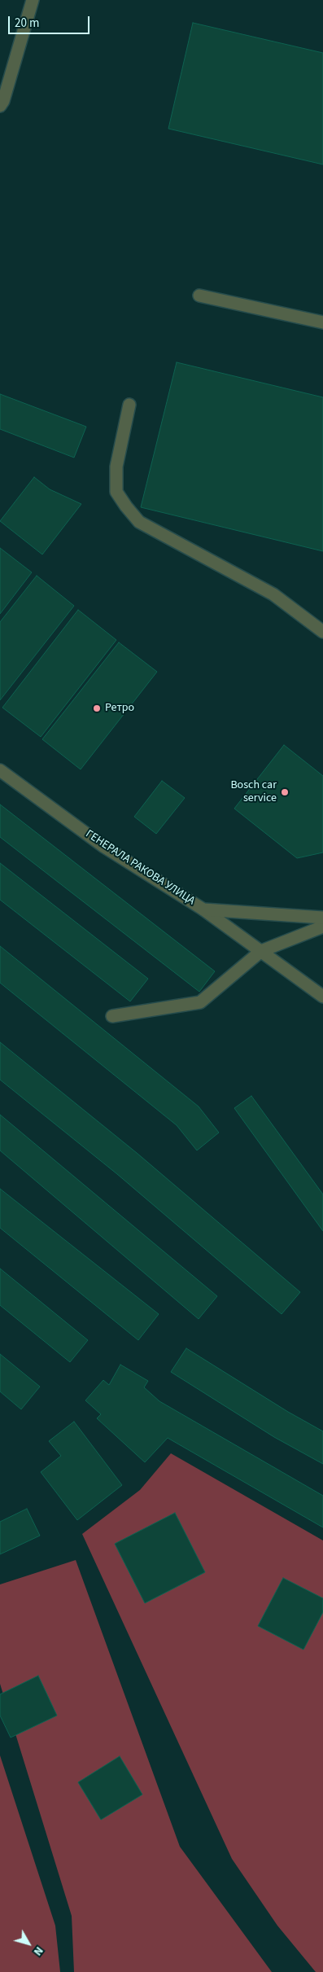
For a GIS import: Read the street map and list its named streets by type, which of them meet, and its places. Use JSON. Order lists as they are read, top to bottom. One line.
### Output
{"streets":{"street":["ГЕНЕРАЛА РАКОВА УЛИЦА"]},"places":["Ретро","Bosch car service"],"scale_bar":"20 m","north":"bottom right"}
